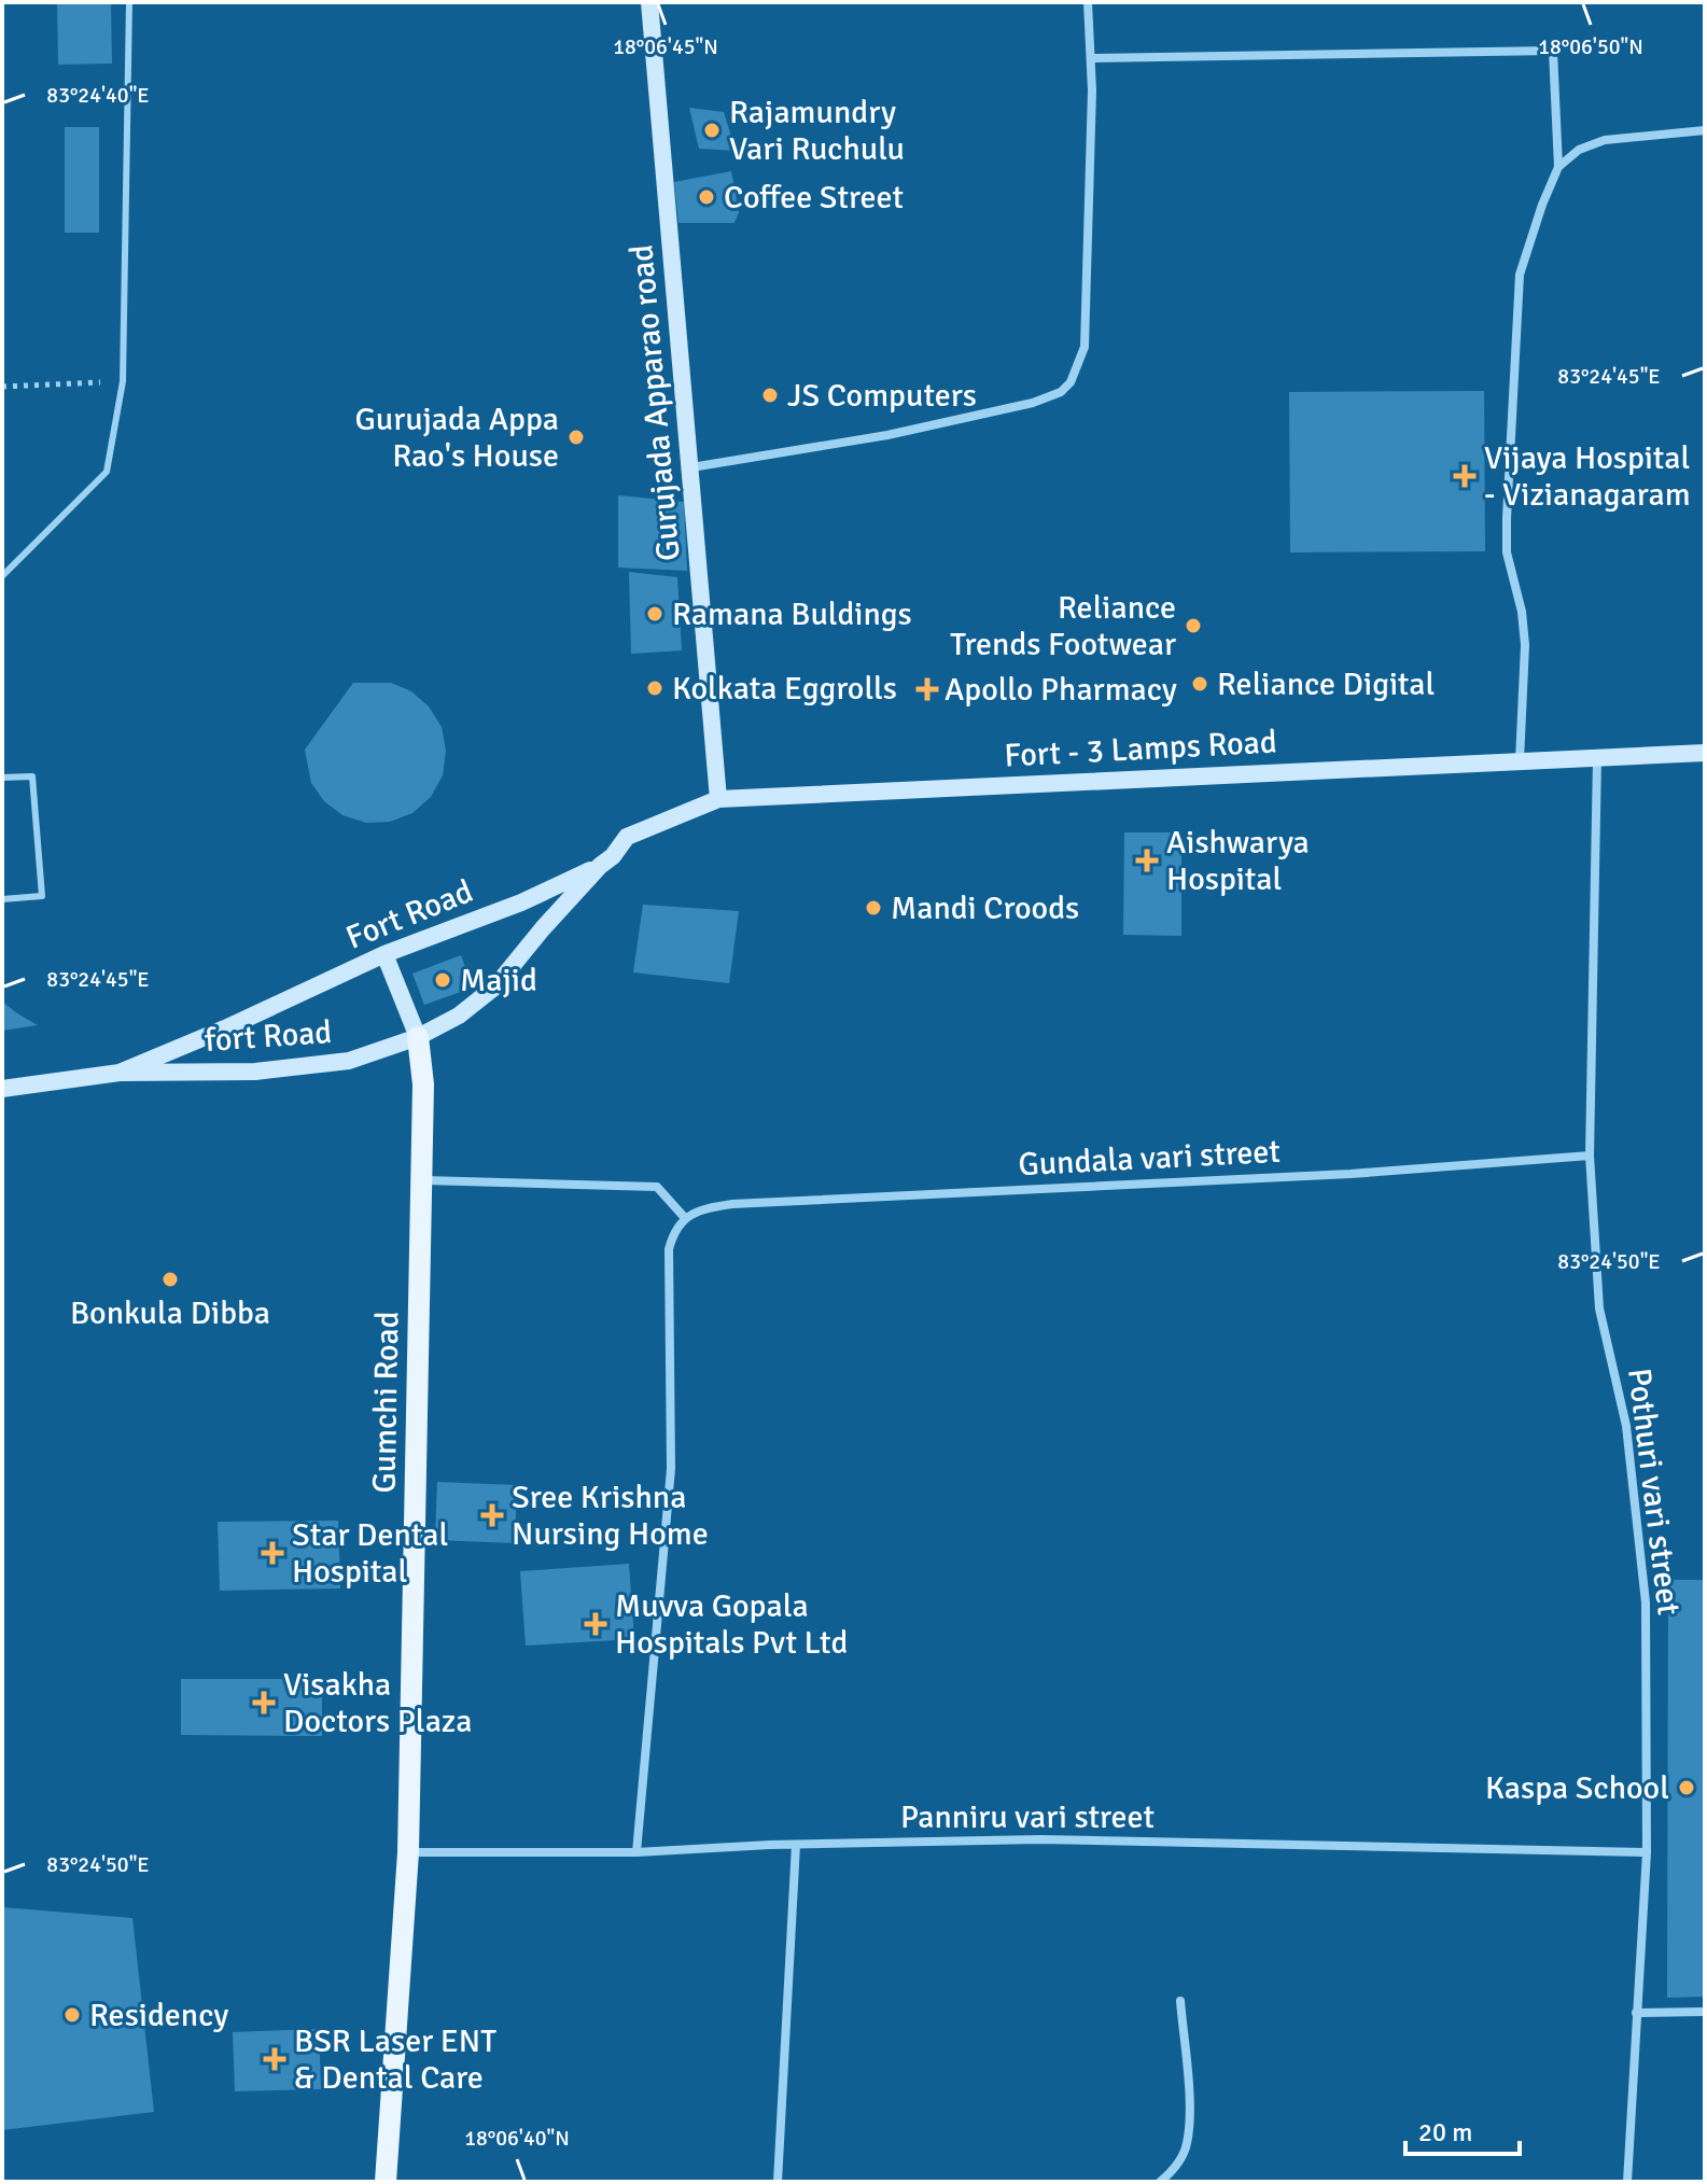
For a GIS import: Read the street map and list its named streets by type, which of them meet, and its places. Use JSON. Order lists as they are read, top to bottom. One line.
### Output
{"streets":{"main road":["Gumchi Road"],"street":["Gurujada Apparao road","Fort - 3 Lamps Road","Fort Road","fort Road","Gundala vari street","Pothuri vari street","Panniru vari street"]},"crossings":[["Gurujada Apparao road","Fort - 3 Lamps Road"],["Fort - 3 Lamps Road","Fort Road"],["Fort - 3 Lamps Road","Pothuri vari street"],["Fort Road","fort Road"],["fort Road","Gumchi Road"],["Gundala vari street","Pothuri vari street"],["Gumchi Road","Panniru vari street"],["Pothuri vari street","Panniru vari street"]],"places":{"other":["Rajamundry Vari Ruchulu","Coffee Street","JS Computers","Gurujada Appa Rao's House","Ramana Buldings","Reliance Trends Footwear","Reliance Digital","Kolkata Eggrolls","Mandi Croods","Majid","Bonkula Dibba","Kaspa School","Residency"],"health":["Vijaya Hospital - Vizianagaram","Apollo Pharmacy","Aishwarya Hospital","Sree Krishna Nursing Home","Star Dental Hospital","Muvva Gopala Hospitals Pvt Ltd","Visakha Doctors Plaza","BSR Laser ENT & Dental Care"]},"scale_bar":"20 m","coordinates":["18°06'45\"N","18°06'50\"N","83°24'40\"E","83°24'45\"E","83°24'50\"E","18°06'40\"N"]}
